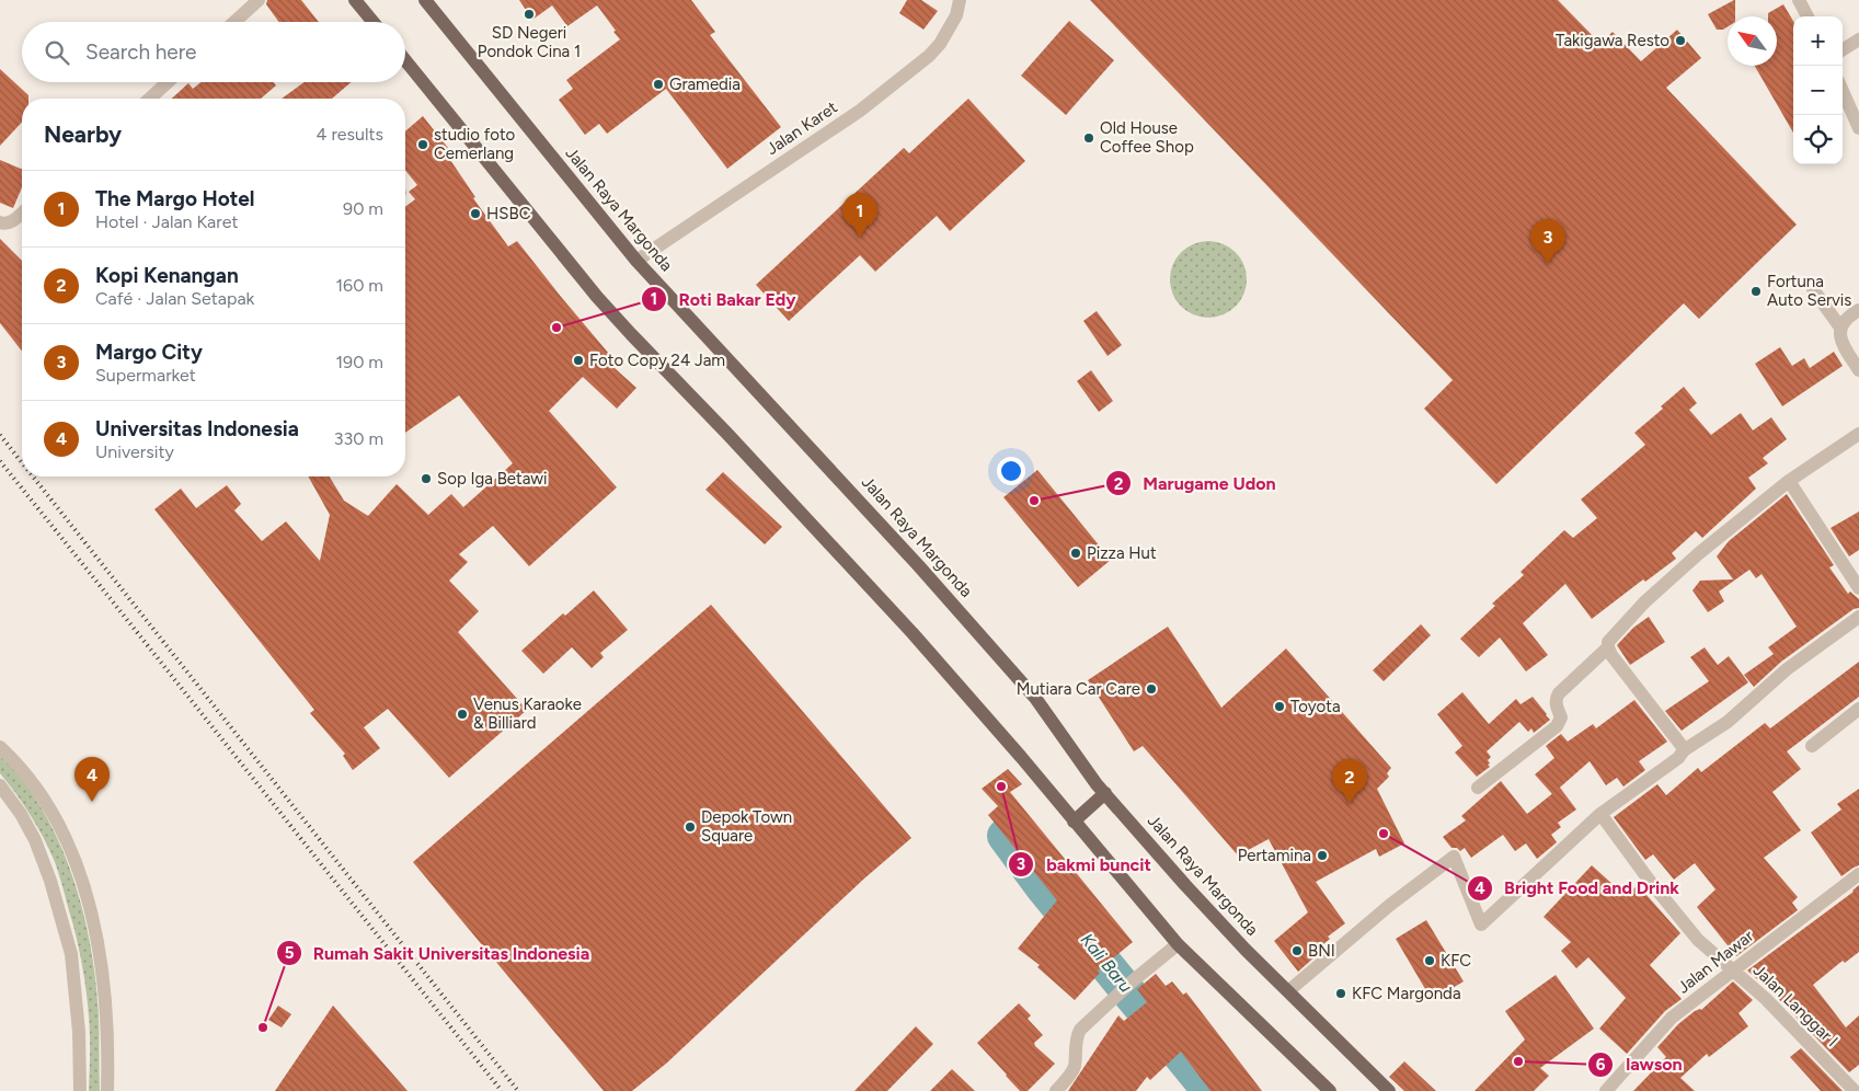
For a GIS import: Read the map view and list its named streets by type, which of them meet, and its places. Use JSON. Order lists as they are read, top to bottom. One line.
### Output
{"streets":{"main road":["Jalan Raya Margonda"],"street":["Jalan Karet","Jalan Mawar","Jalan Langgar I"]},"crossings":[["Jalan Karet","Jalan Raya Margonda"],["Jalan Mawar","Jalan Langgar I"]],"water":["Kali Baru"],"places":["SD Negeri Pondok Cina 1","Takigawa Resto","Gramedia","Old House Coffee Shop","studio foto Cemerlang","HSBC","Fortuna Auto Servis","Roti Bakar Edy","Foto Copy 24 Jam","Sop Iga Betawi","Marugame Udon","Pizza Hut","Mutiara Car Care","Toyota","Venus Karaoke & Billiard","bakmi buncit","Depok Town Square","Bright Food and Drink","Pertamina","BNI","KFC","KFC Margonda","Rumah Sakit Universitas Indonesia","lawson"],"north":"top left","page":{"map_buttons":["+","−"],"search":"Search here","heading":["Nearby","4 results"],"list":[{"mark":"1","name":"The Margo Hotel","note":"Hotel · Jalan Karet","value":"90 m"},{"mark":"2","name":"Kopi Kenangan","note":"Café · Jalan Setapak","value":"160 m"},{"mark":"3","name":"Margo City","note":"Supermarket","value":"190 m"},{"mark":"4","name":"Universitas Indonesia","note":"University","value":"330 m"}],"pins":["1","3","4","2"]}}
